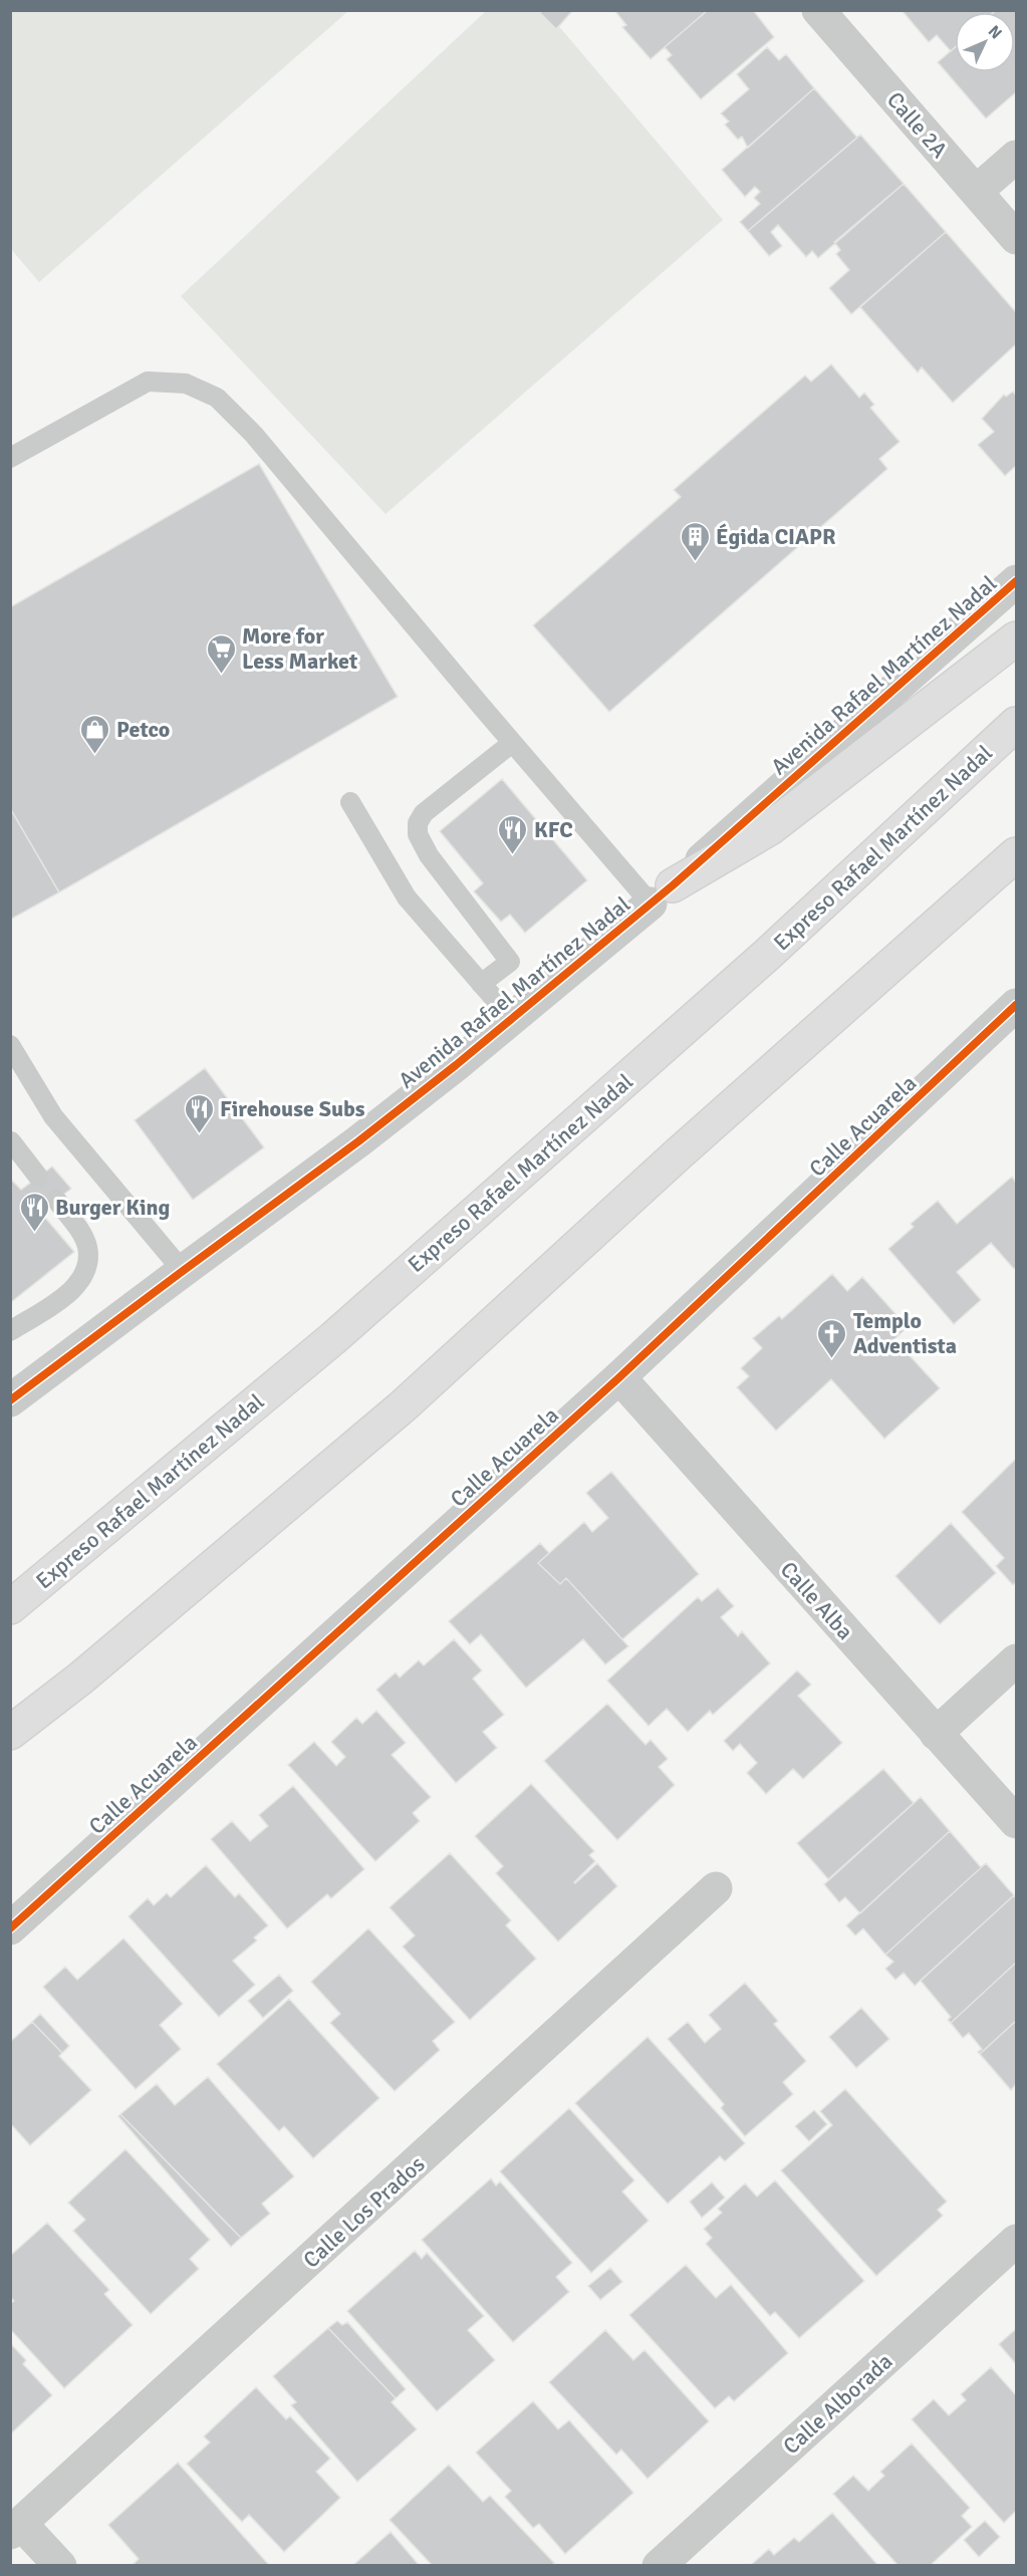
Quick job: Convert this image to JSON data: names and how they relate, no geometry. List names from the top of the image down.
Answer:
{
  "streets": {
    "highway": ["Expreso Rafael Martínez Nadal"],
    "street": [
      "Calle 2A",
      "Avenida Rafael Martínez Nadal",
      "Calle Acuarela",
      "Calle Alba",
      "Calle Los Prados",
      "Calle Alborada"
    ]
  },
  "crossings": [
    ["Calle Acuarela", "Calle Alba"]
  ],
  "places": {
    "building": ["Égida CIAPR"],
    "supermarket": ["More for Less Market"],
    "shop": ["Petco"],
    "restaurant": ["KFC", "Firehouse Subs", "Burger King"],
    "church": ["Templo Adventista"]
  },
  "north": "top right"
}
